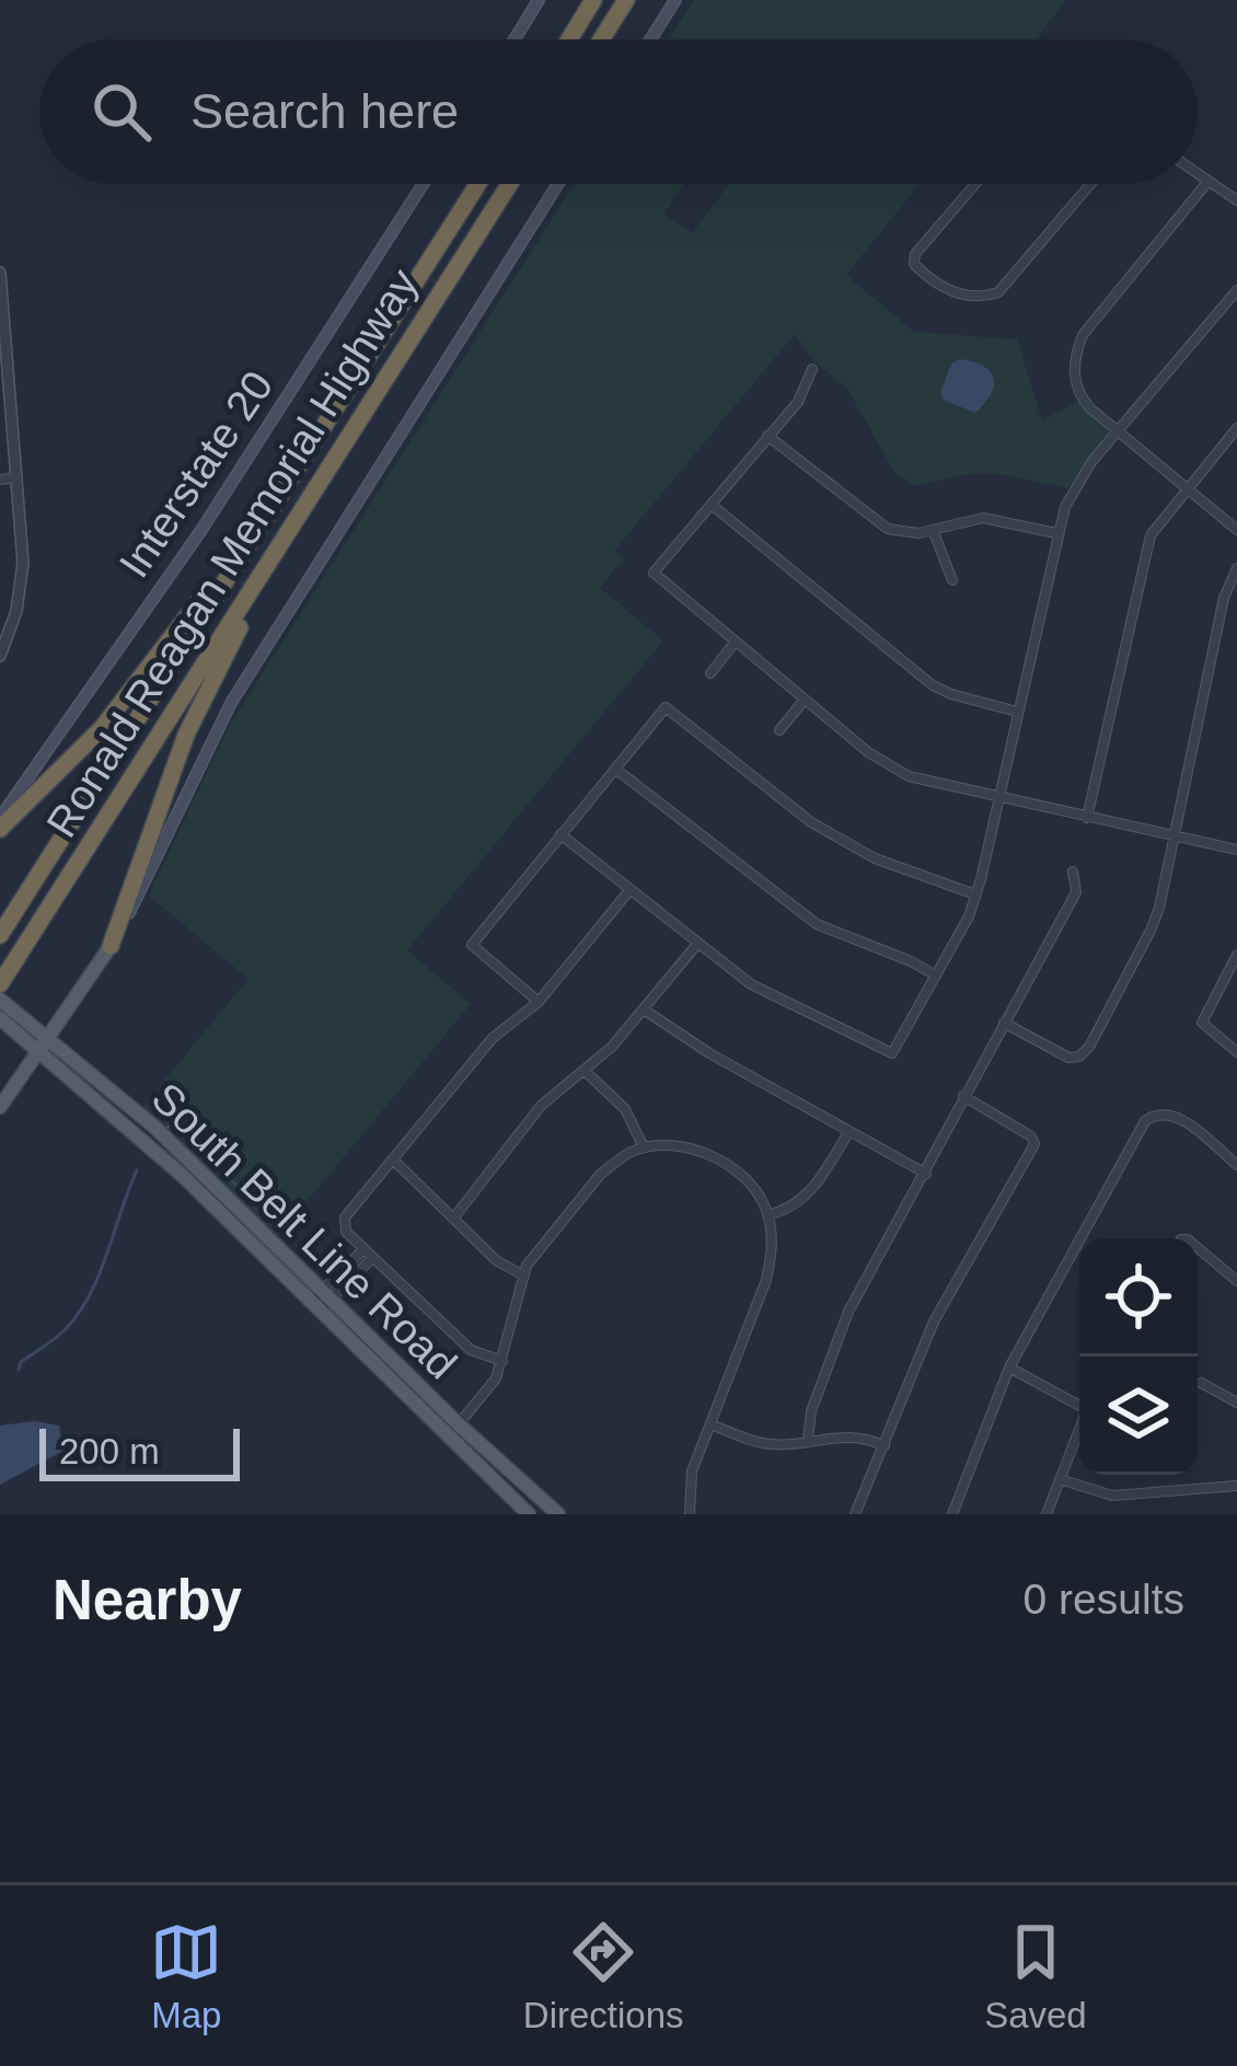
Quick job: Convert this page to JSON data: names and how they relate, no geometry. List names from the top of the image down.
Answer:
{
  "streets": {
    "highway": ["Ronald Reagan Memorial Highway"],
    "main road": ["Interstate 20", "South Belt Line Road"]
  },
  "scale_bar": "200 m",
  "page": {
    "search": "Search here",
    "scale": "200 m",
    "heading": ["Nearby", "0 results"],
    "nav": ["Map", "Directions", "Saved"]
  }
}
